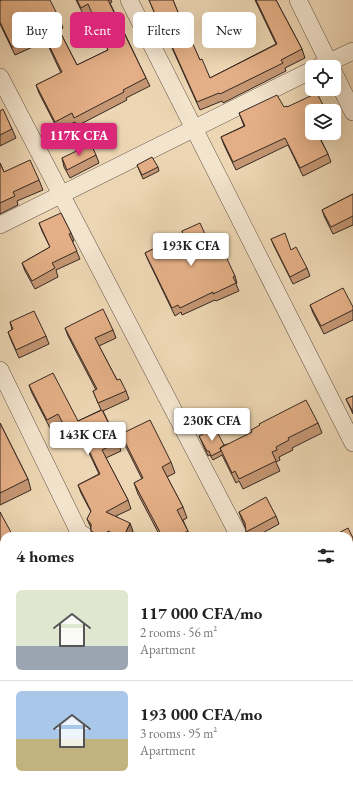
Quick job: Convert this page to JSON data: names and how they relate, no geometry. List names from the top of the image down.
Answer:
{
  "page": {
    "chip": [
      "Buy",
      "Rent",
      "Filters",
      "New"
    ],
    "price": [
      "117K CFA",
      "193K CFA",
      "230K CFA",
      "143K CFA"
    ],
    "heading": "4 homes",
    "list": [
      {
        "name": "117 000 CFA/mo",
        "note": "2 rooms · 56 m² · Apartment"
      },
      {
        "name": "193 000 CFA/mo",
        "note": "3 rooms · 95 m² · Apartment"
      }
    ]
  }
}
